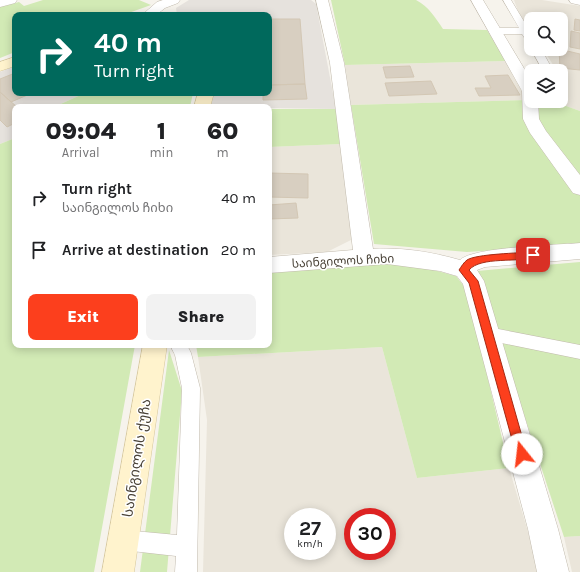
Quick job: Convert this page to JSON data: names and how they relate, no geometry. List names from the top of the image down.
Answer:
{
  "streets": {
    "street": ["საინგილოს ჩიხი", "საინგილოს ქუჩა"]
  },
  "page": {
    "turn": ["40 m", "Turn right"],
    "eta": [
      "09:04",
      "Arrival",
      "1",
      "min",
      "60",
      "m"
    ],
    "list": [
      {
        "name": "Turn right",
        "note": "საინგილოს ჩიხი",
        "value": "40 m"
      },
      {
        "name": "Arrive at destination",
        "value": "20 m"
      }
    ],
    "buttons": ["Exit", "Share"],
    "speed": "27 km/h",
    "limit": "30"
  }
}
